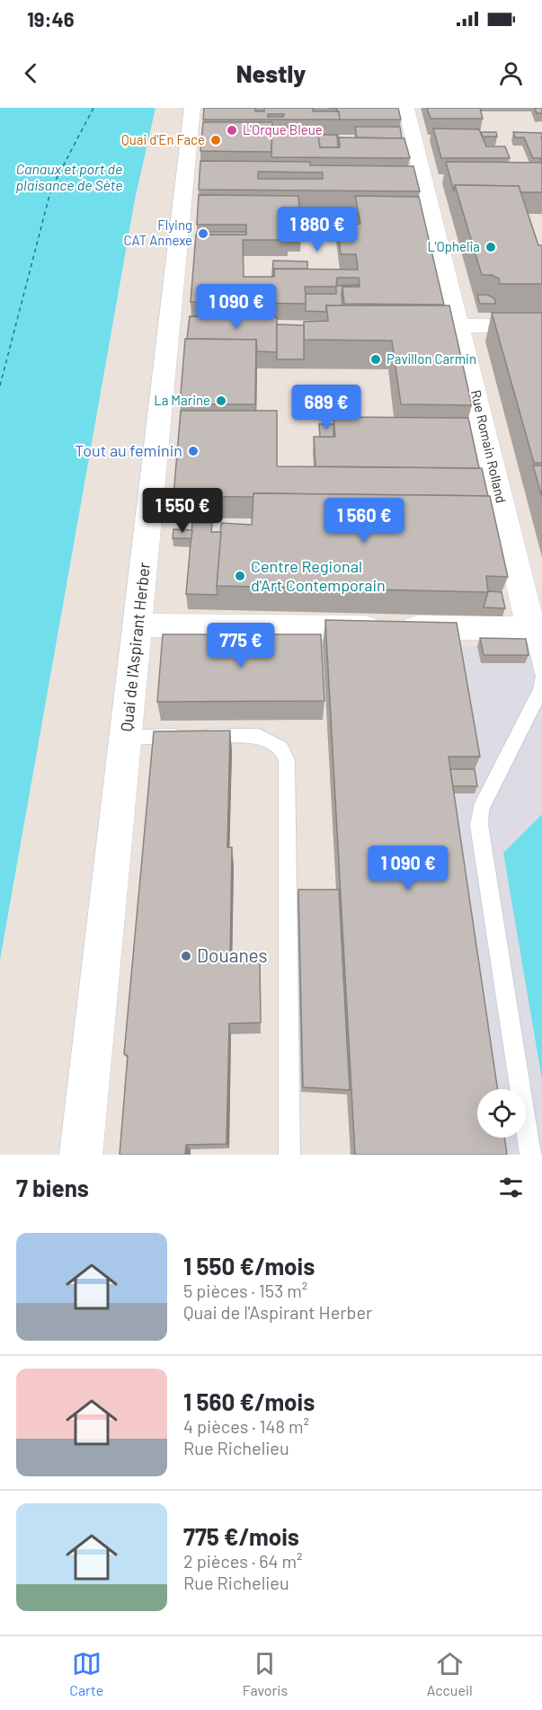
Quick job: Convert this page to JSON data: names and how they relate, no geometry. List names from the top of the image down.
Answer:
{
  "streets": {
    "street": ["Rue Romain Rolland", "Quai de l'Aspirant Herber"]
  },
  "water": ["Canaux et port de plaisance de Sète"],
  "places": [
    "L'Orque Bleue",
    "Quai d'En Face",
    "Flying CAT Annexe",
    "L'Ophelia",
    "Pavillon Carmin",
    "La Marine",
    "Tout au feminin",
    "Centre Regional d'Art Contemporain",
    "Douanes"
  ],
  "page": {
    "status": "19:46",
    "header": "Nestly",
    "price": [
      "1 880 €",
      "1 090 €",
      "689 €",
      "1 550 €",
      "1 560 €",
      "775 €",
      "1 090 €"
    ],
    "heading": "7 biens",
    "list": [
      {
        "name": "1 550 €/mois",
        "note": "5 pièces · 153 m² · Quai de l'Aspirant Herber"
      },
      {
        "name": "1 560 €/mois",
        "note": "4 pièces · 148 m² · Rue Richelieu"
      },
      {
        "name": "775 €/mois",
        "note": "2 pièces · 64 m² · Rue Richelieu"
      }
    ],
    "tabs": ["Carte", "Favoris", "Accueil"]
  }
}
